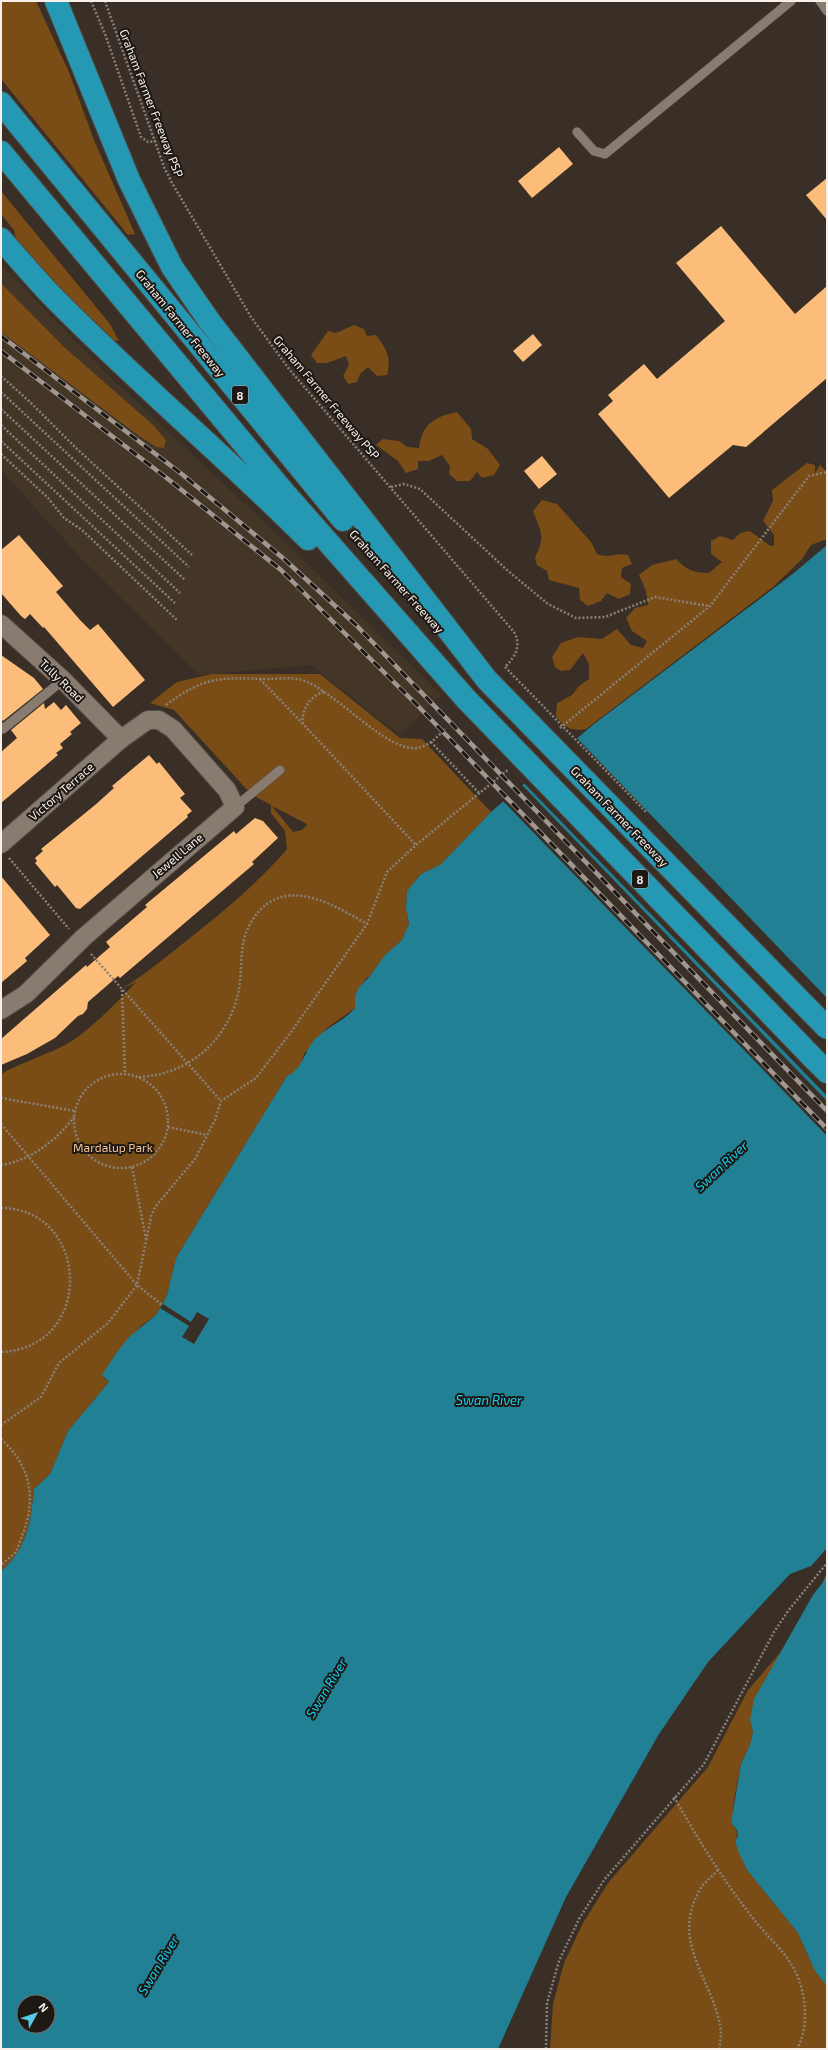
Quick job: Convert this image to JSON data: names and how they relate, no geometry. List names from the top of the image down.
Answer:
{
  "streets": {
    "highway": ["Graham Farmer Freeway", "8"],
    "street": ["Tully Road", "Victory Terrace", "Jewell Lane"],
    "path": ["Graham Farmer Freeway PSP"]
  },
  "crossings": [
    ["Tully Road", "Victory Terrace"]
  ],
  "water": ["Swan River"],
  "parks": ["Mardalup Park"],
  "north": "top right"
}
